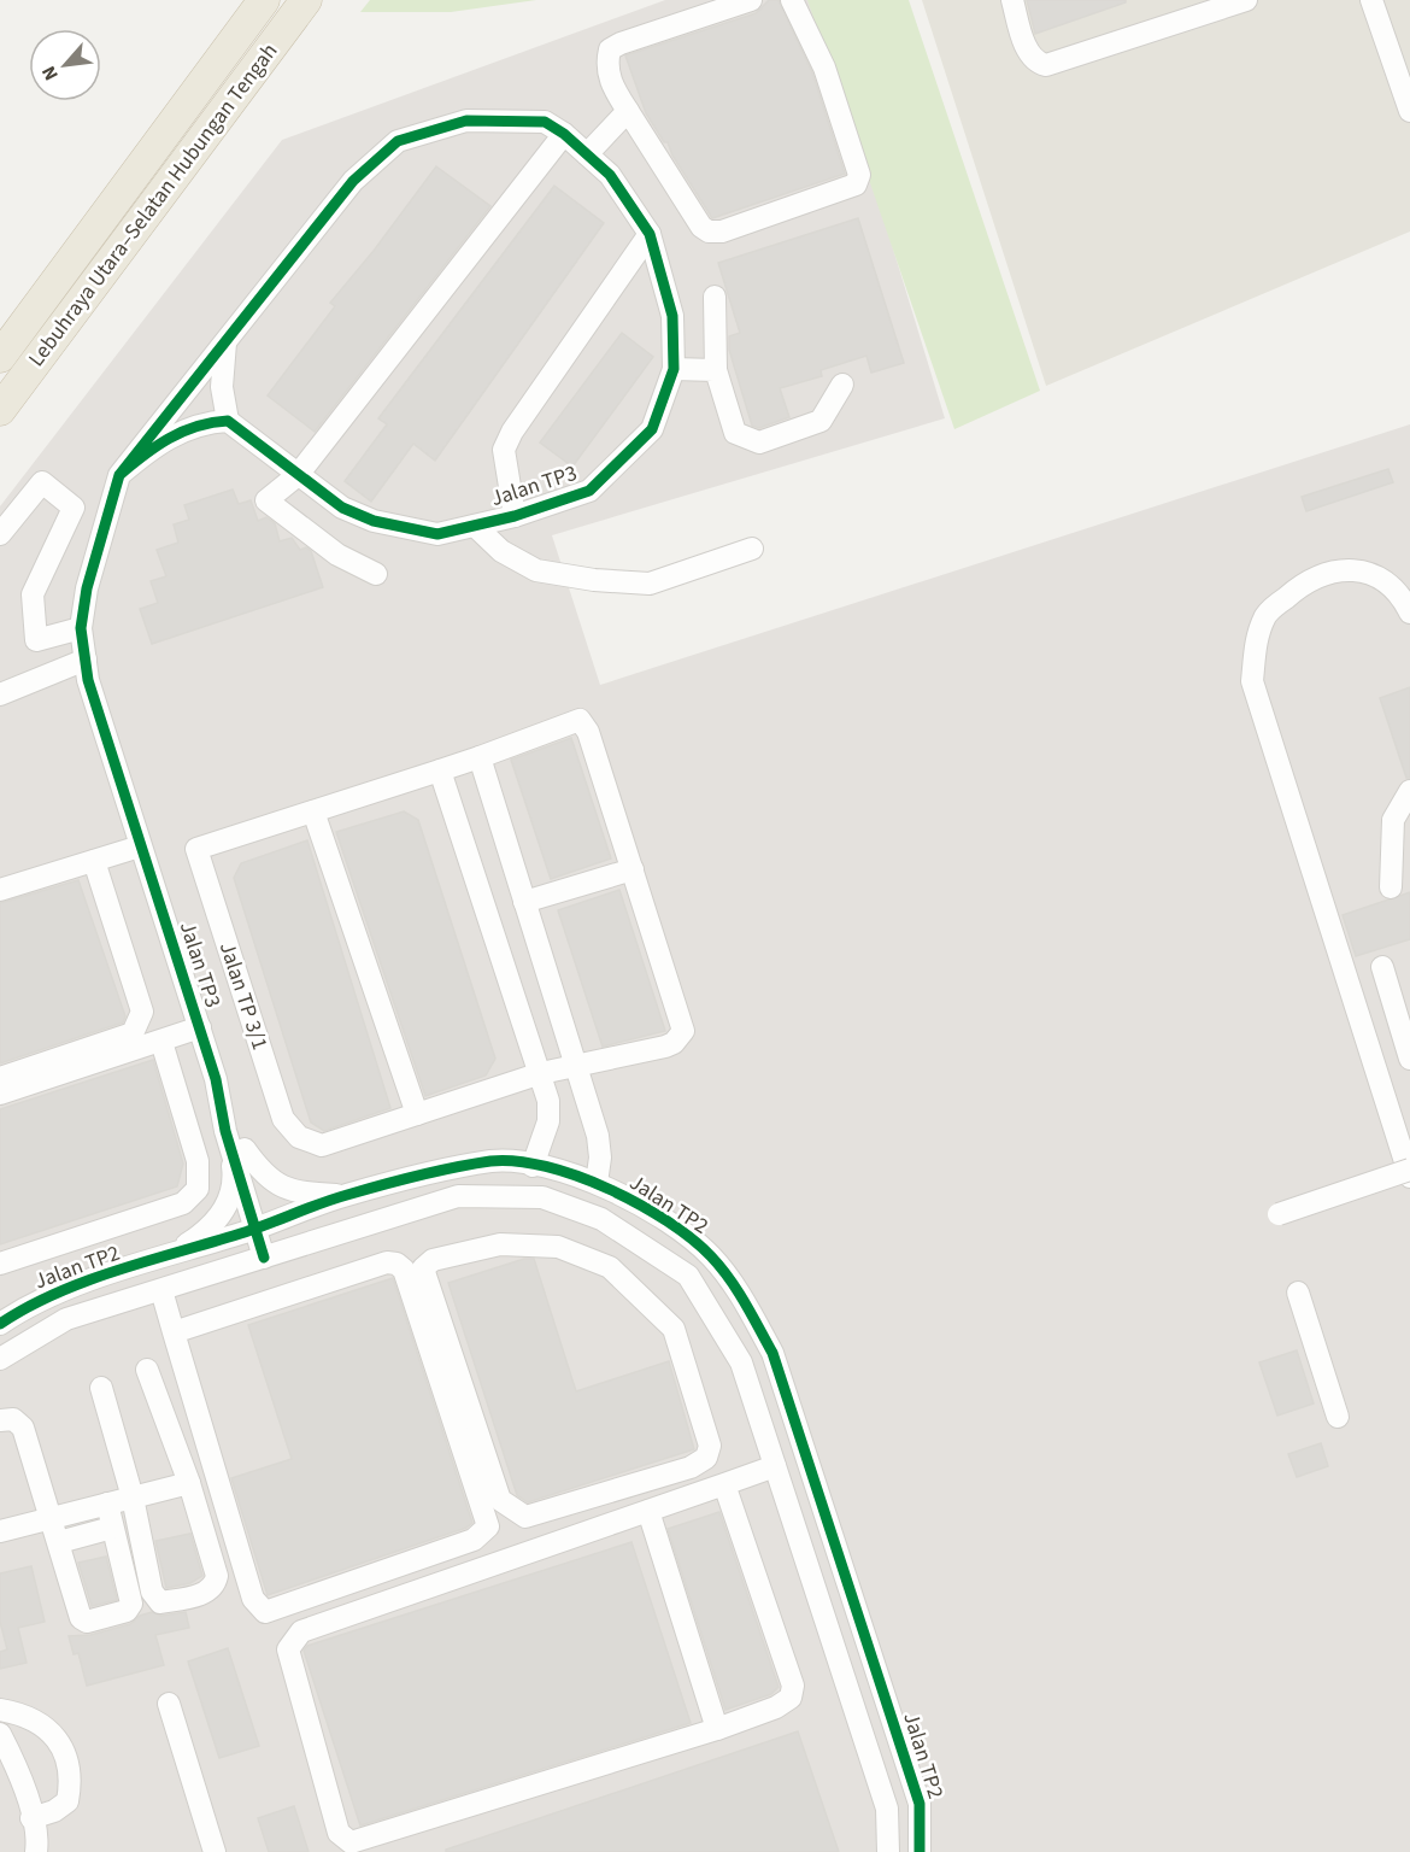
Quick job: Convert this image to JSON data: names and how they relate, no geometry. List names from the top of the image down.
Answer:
{
  "streets": {
    "highway": ["Lebuhraya Utara–Selatan Hubungan Tengah"],
    "street": ["Jalan TP3", "Jalan TP 3/1", "Jalan TP2"]
  },
  "crossings": [
    ["Jalan TP3", "Jalan TP2"]
  ],
  "north": "bottom left"
}
